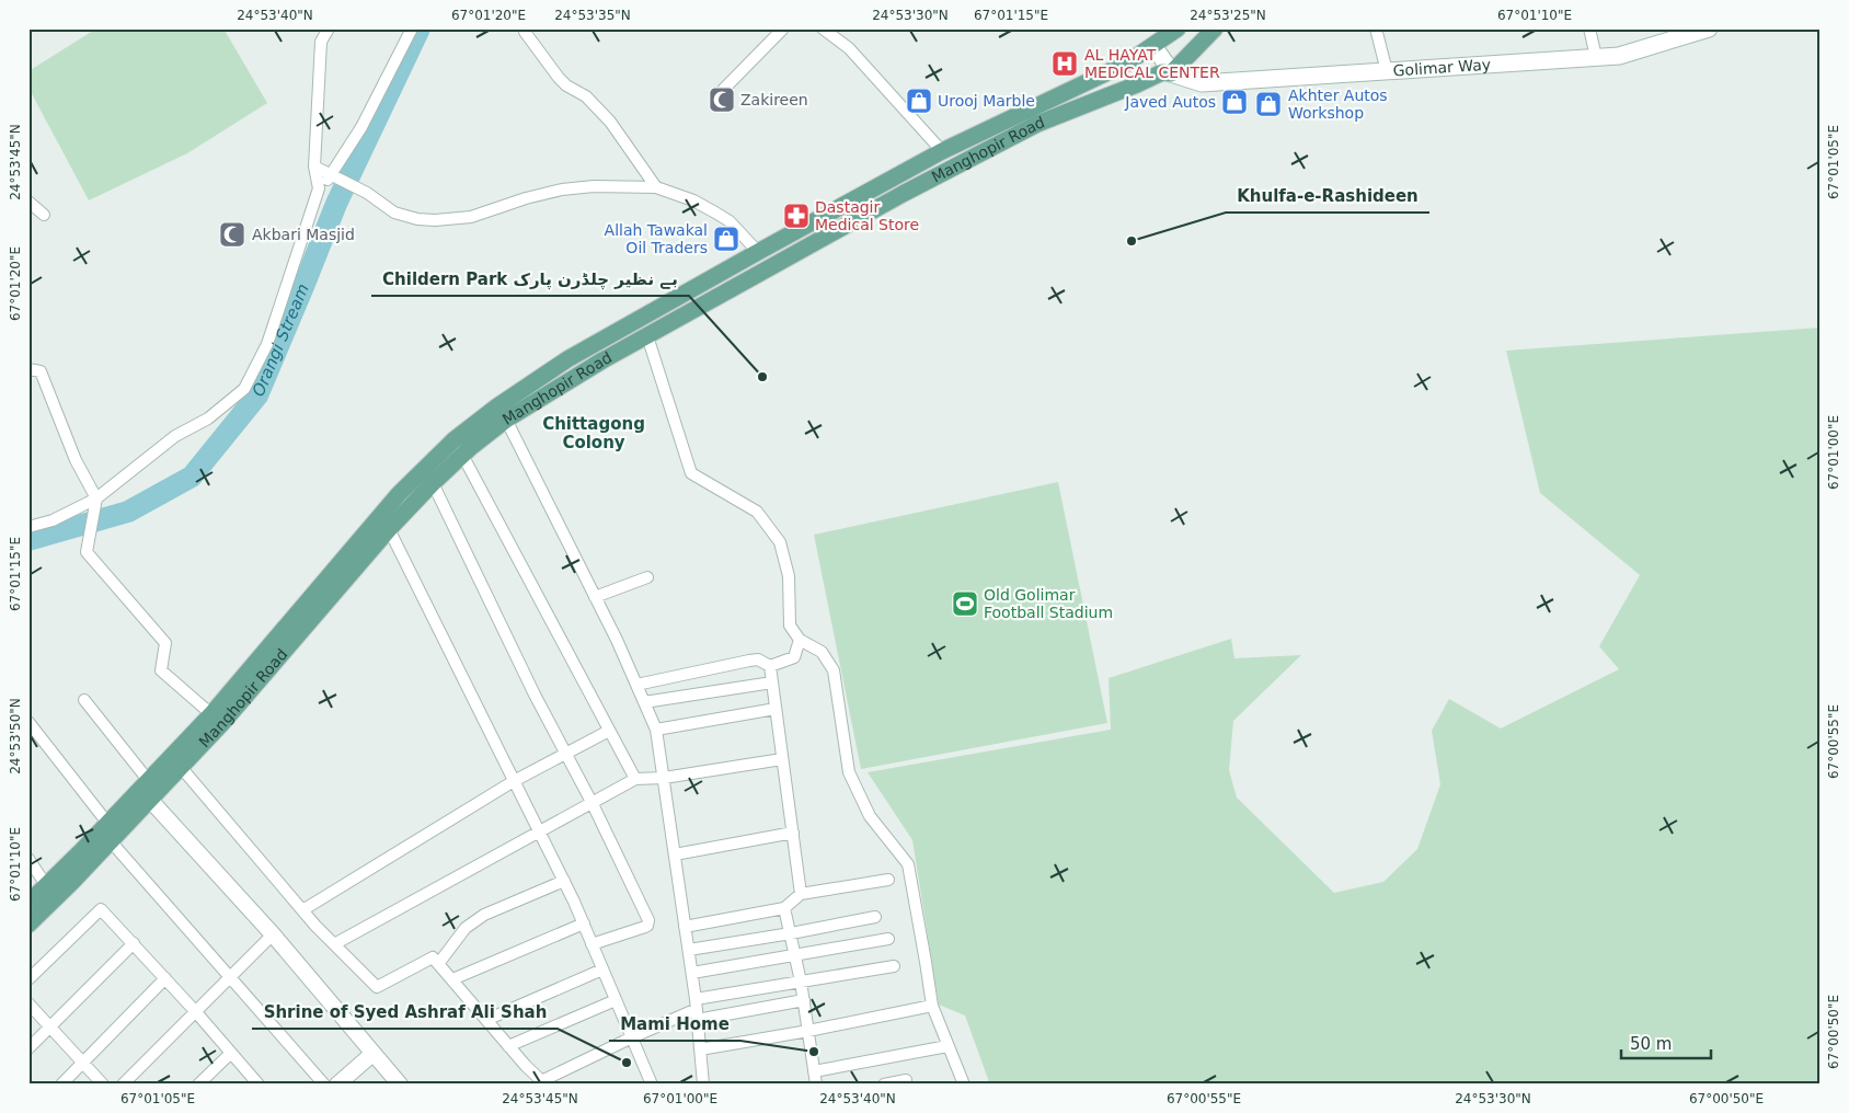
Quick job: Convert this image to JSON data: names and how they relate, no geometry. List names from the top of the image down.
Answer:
{
  "streets": {
    "main road": ["Golimar Way", "Manghopir Road"]
  },
  "crossings": [
    ["Golimar Way", "Manghopir Road"]
  ],
  "districts": ["Chittagong Colony"],
  "water": ["Orangi Stream"],
  "places": {
    "hospital": ["AL HAYAT MEDICAL CENTER"],
    "mosque": ["Zakireen", "Akbari Masjid"],
    "shop": [
      "Urooj Marble",
      "Javed Autos",
      "Akhter Autos Workshop",
      "Allah Tawakal Oil Traders"
    ],
    "pharmacy": ["Dastagir Medical Store"],
    "other": [
      "Khulfa-e-Rashideen",
      "Childern Park بے نظیر چلڈرن پارک",
      "Mami Home",
      "Shrine of Syed Ashraf Ali Shah"
    ],
    "sports": ["Old Golimar Football Stadium"]
  },
  "scale_bar": "50 m",
  "coordinates": [
    "24°53'40\"N",
    "67°01'20\"E",
    "24°53'35\"N",
    "24°53'30\"N",
    "67°01'15\"E",
    "24°53'25\"N",
    "67°01'10\"E",
    "67°01'05\"E",
    "24°53'45\"N",
    "67°01'00\"E",
    "24°53'50\"N",
    "67°00'55\"E",
    "67°00'50\"E"
  ]
}
